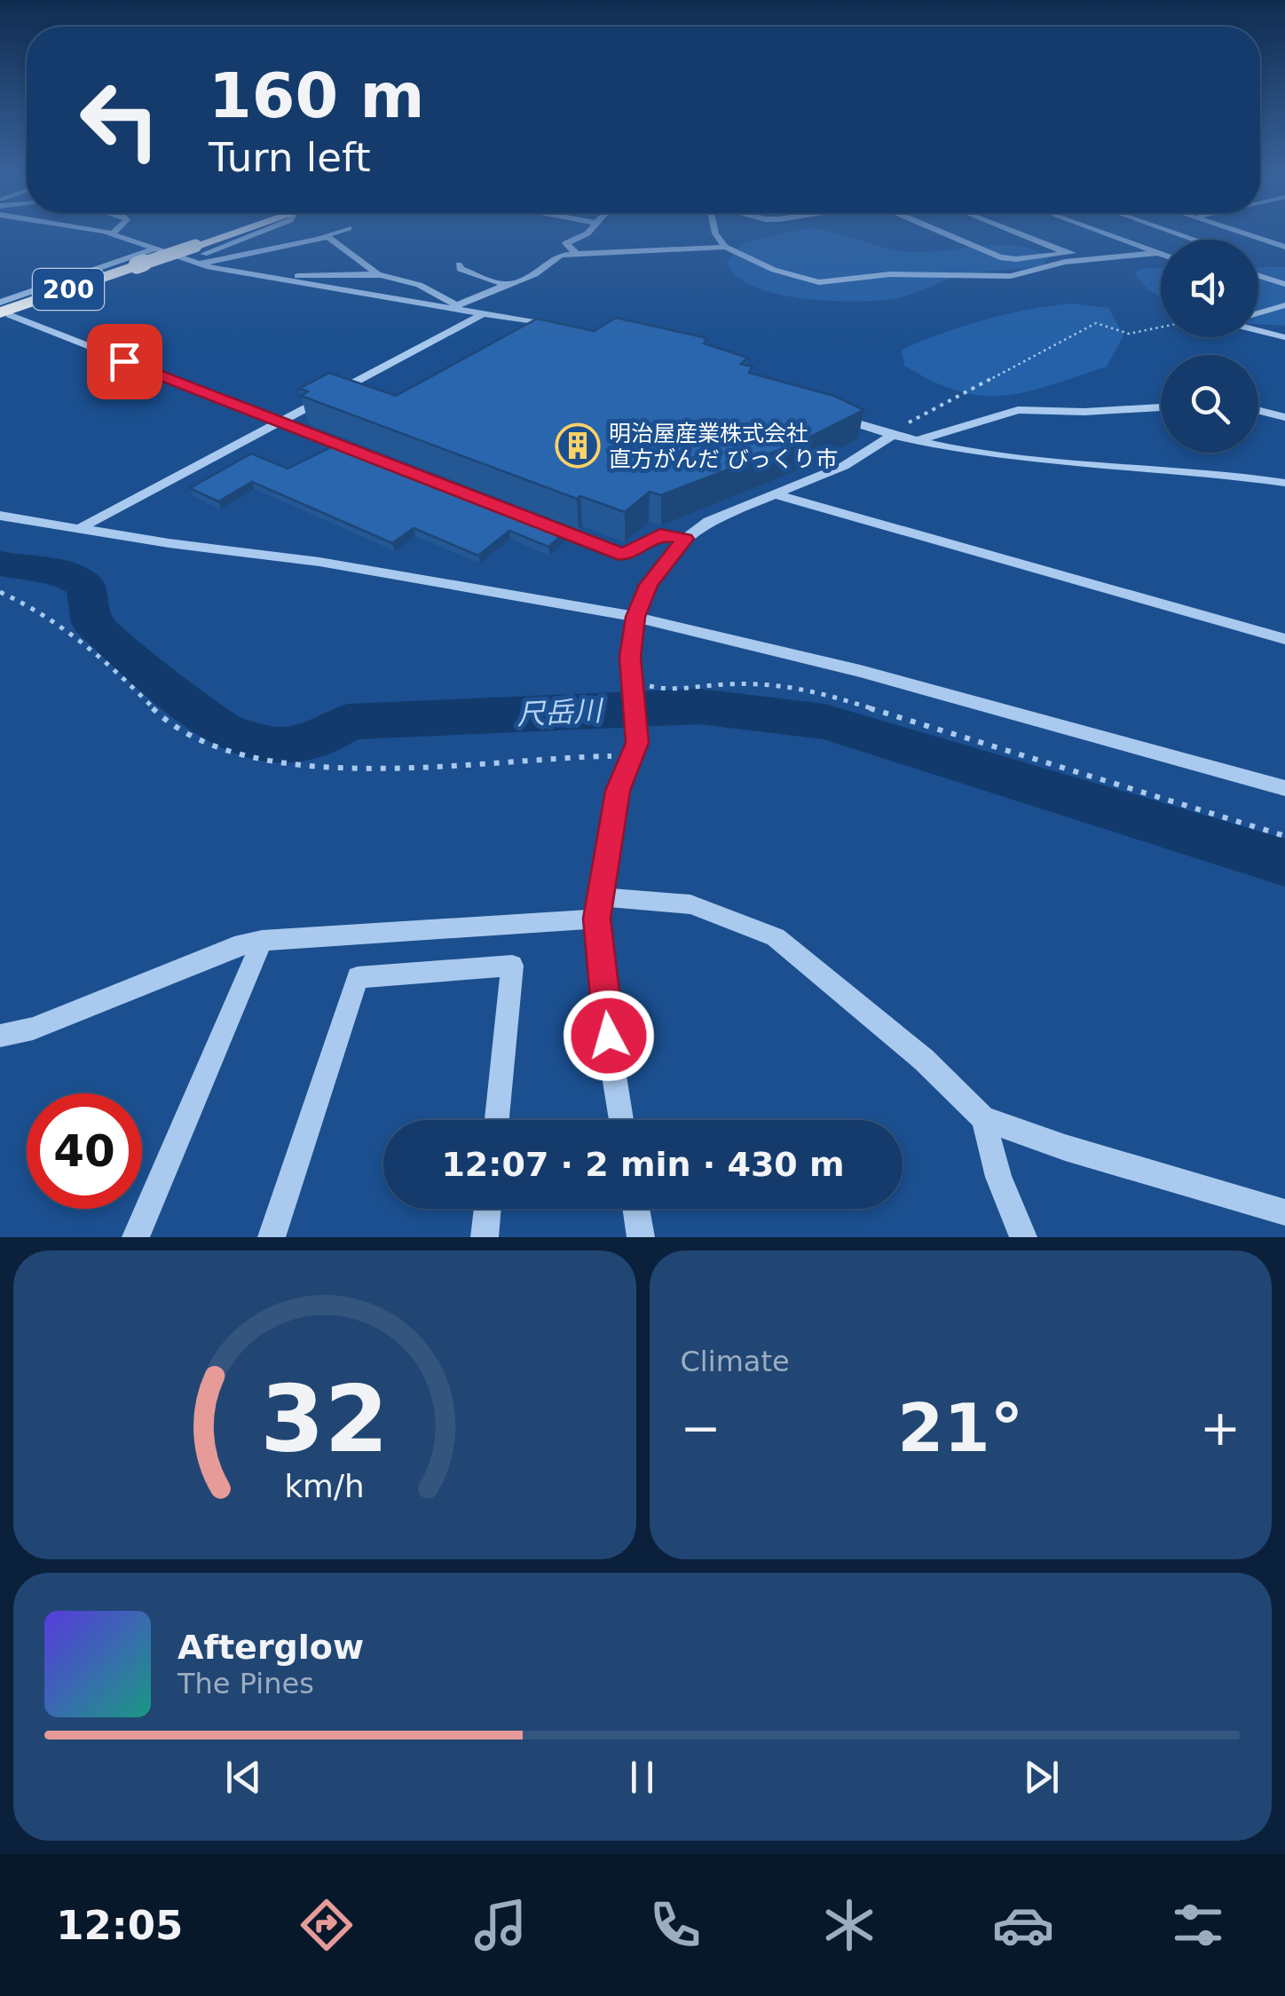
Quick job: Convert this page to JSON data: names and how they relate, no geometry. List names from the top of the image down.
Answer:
{
  "streets": {
    "highway": ["200"]
  },
  "water": ["尺岳川"],
  "places": {
    "building": ["明治屋産業株式会社 直方がんだ びっくり市"]
  },
  "page": {
    "turn": ["160 m", "Turn left"],
    "limit": "40",
    "trip": "12:07 · 2 min · 430 m",
    "tile": "Climate",
    "heat": ["−", "21°", "+"],
    "song": ["Afterglow", "The Pines"],
    "tabs": "12:05",
    "gauge": ["32", "km/h"]
  }
}
